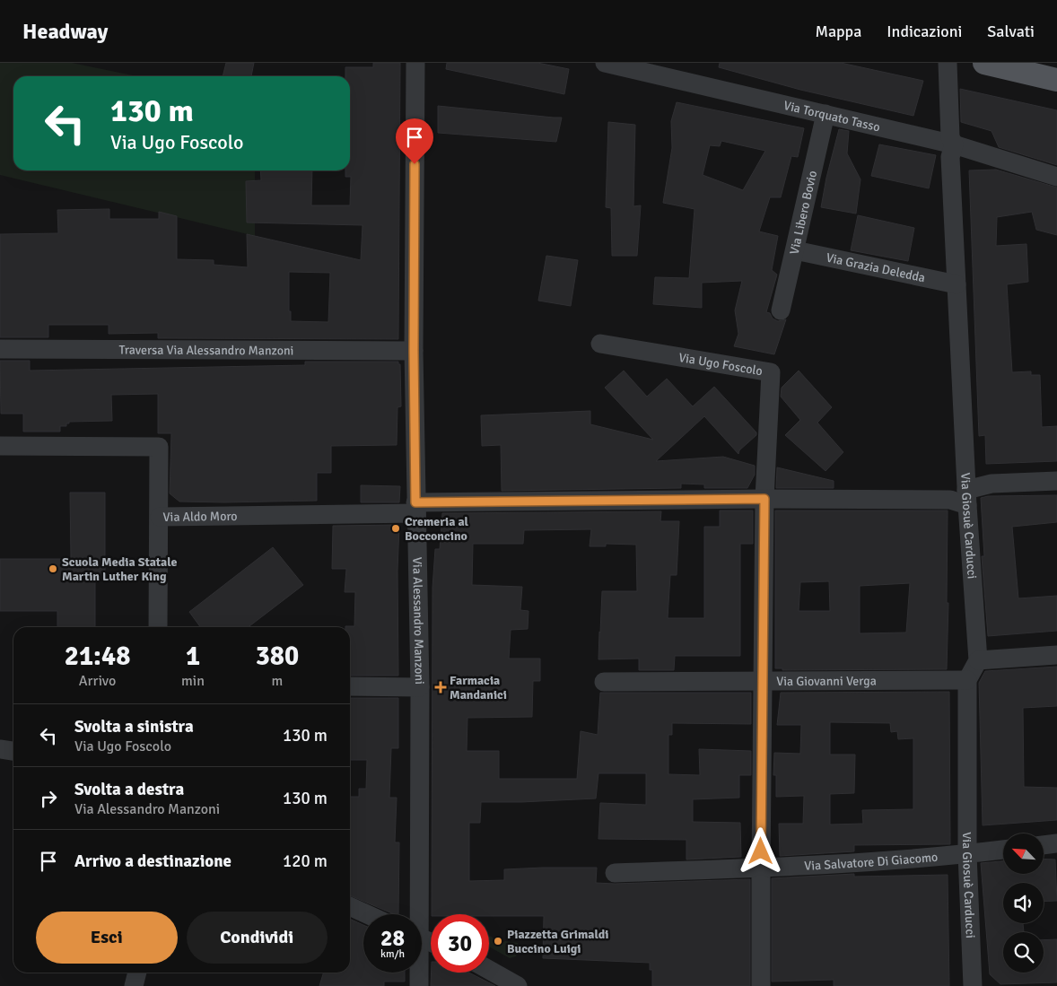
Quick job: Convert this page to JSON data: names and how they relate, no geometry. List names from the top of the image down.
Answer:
{
  "streets": {
    "street": [
      "Via Torquato Tasso",
      "Via Libero Bovio",
      "Via Grazia Deledda",
      "Traversa Via Alessandro Manzoni",
      "Via Ugo Foscolo",
      "Via Aldo Moro",
      "Via Giosuè Carducci",
      "Via Alessandro Manzoni",
      "Via Giovanni Verga",
      "Via Salvatore Di Giacomo"
    ]
  },
  "crossings": [
    ["Via Torquato Tasso", "Via Libero Bovio"],
    ["Via Torquato Tasso", "Via Giosuè Carducci"],
    ["Via Libero Bovio", "Via Grazia Deledda"],
    ["Via Grazia Deledda", "Via Giosuè Carducci"],
    ["Traversa Via Alessandro Manzoni", "Via Alessandro Manzoni"],
    ["Via Aldo Moro", "Via Alessandro Manzoni"],
    ["Via Giosuè Carducci", "Via Giovanni Verga"],
    ["Via Giosuè Carducci", "Via Salvatore Di Giacomo"]
  ],
  "places": {
    "other": ["Cremeria al Bocconcino", "Scuola Media Statale Martin Luther King", "Piazzetta Grimaldi Buccino Luigi"],
    "health": ["Farmacia Mandanici"]
  },
  "north": "top left",
  "page": {
    "header": "Headway",
    "nav": ["Mappa", "Indicazioni", "Salvati"],
    "turn": ["130 m", "Via Ugo Foscolo"],
    "eta": [
      "21:48",
      "Arrivo",
      "1",
      "min",
      "380",
      "m"
    ],
    "list": [
      {
        "name": "Svolta a sinistra",
        "note": "Via Ugo Foscolo",
        "value": "130 m"
      },
      {
        "name": "Svolta a destra",
        "note": "Via Alessandro Manzoni",
        "value": "130 m"
      },
      {
        "name": "Arrivo a destinazione",
        "value": "120 m"
      }
    ],
    "buttons": ["Esci", "Condividi"],
    "speed": "28 km/h",
    "limit": "30"
  }
}
